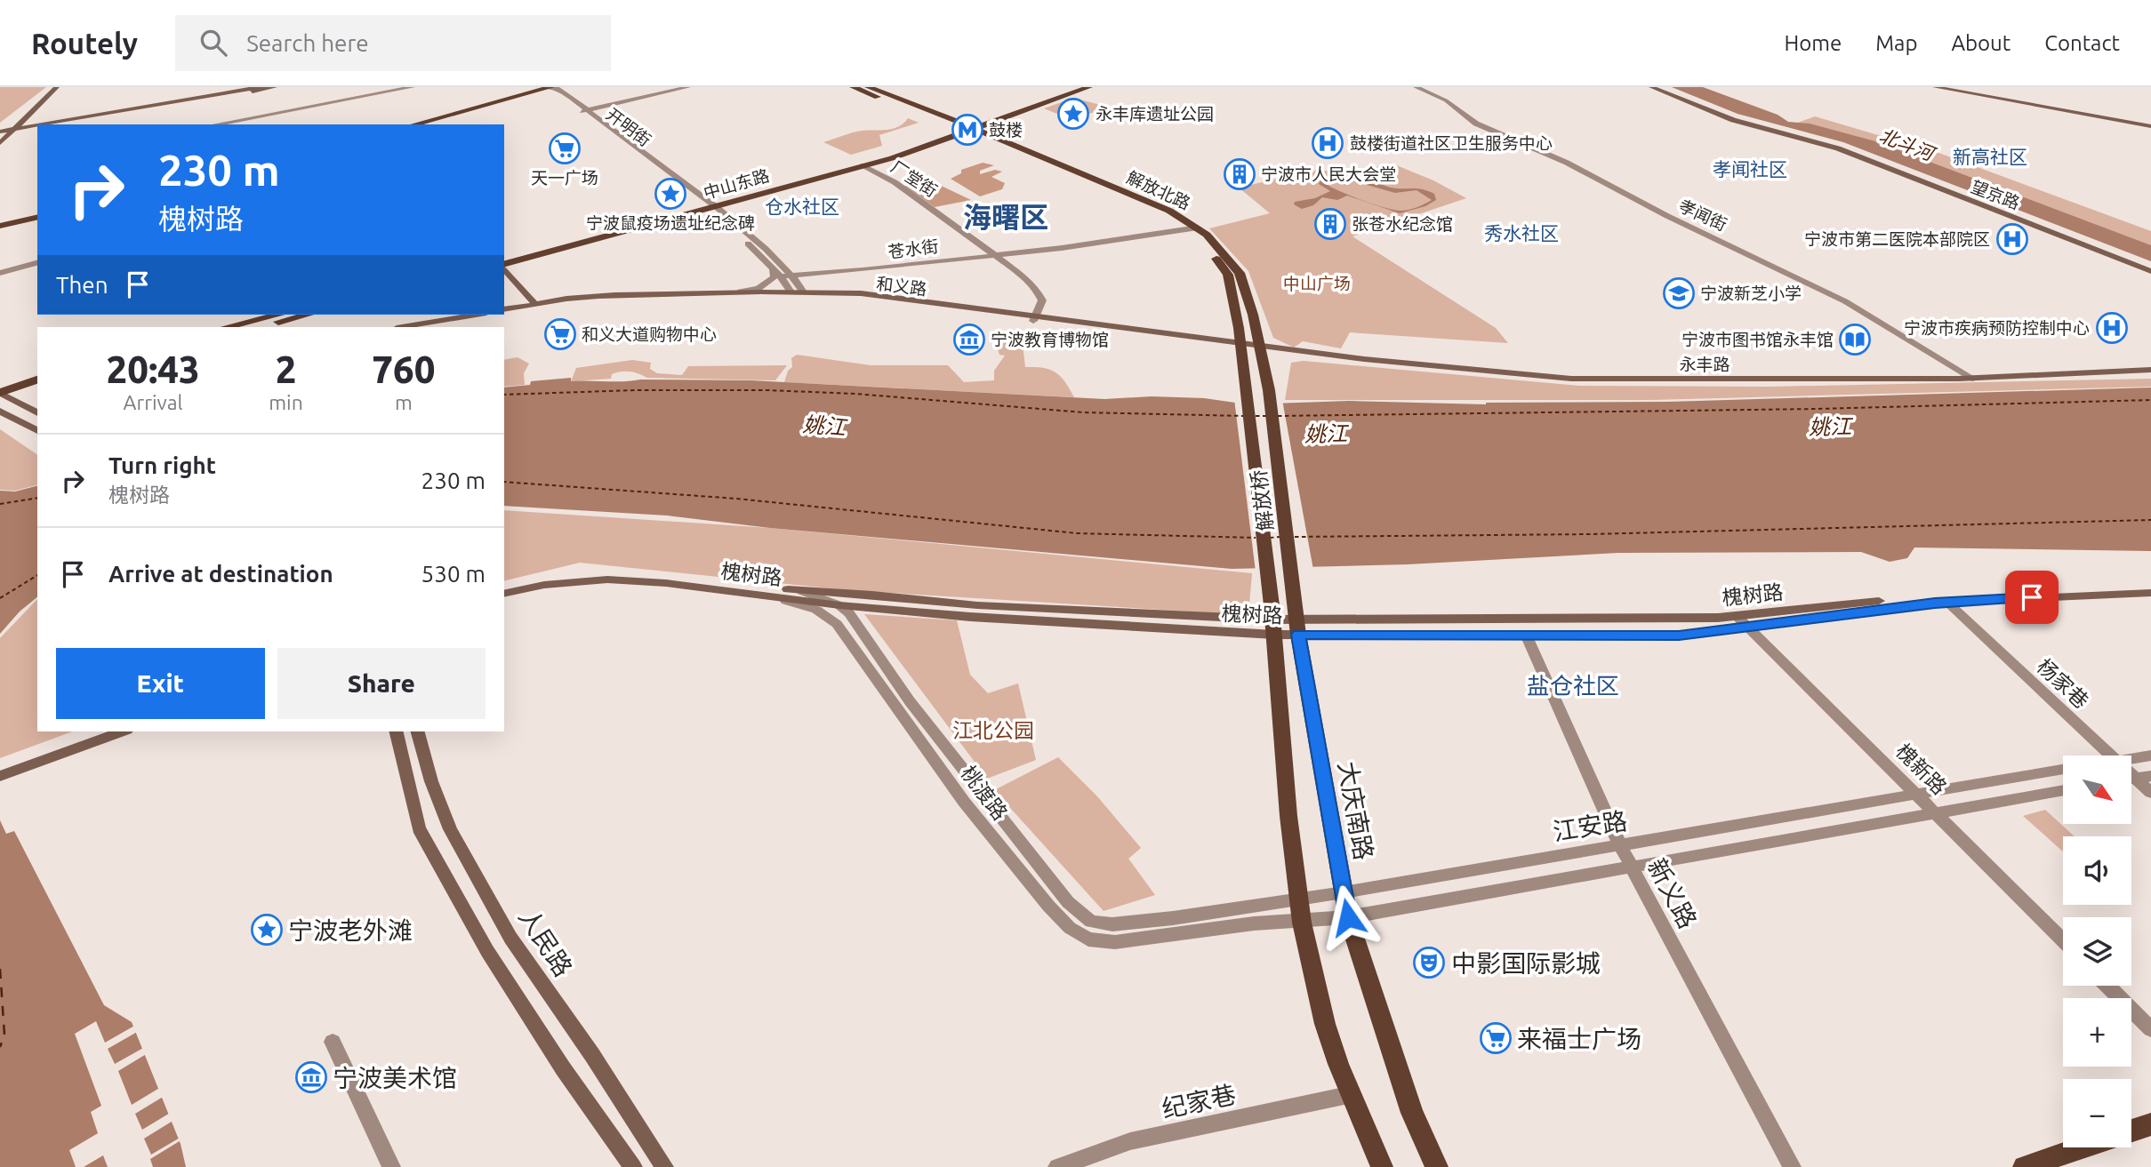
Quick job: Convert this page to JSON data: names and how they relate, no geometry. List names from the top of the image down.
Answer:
{
  "streets": {
    "main road": [
      "中山东路",
      "解放北路",
      "望京路",
      "和义路",
      "永丰路",
      "解放桥",
      "槐树路",
      "大庆南路",
      "人民路"
    ],
    "street": [
      "开明街",
      "厂堂街",
      "孝闻街",
      "苍水街",
      "杨家巷",
      "槐新路",
      "桃渡路",
      "江安路",
      "新义路",
      "纪家巷"
    ]
  },
  "crossings": [
    ["开明街", "中山东路"],
    ["开明街", "苍水街"],
    ["开明街", "和义路"],
    ["厂堂街", "中山东路"],
    ["厂堂街", "苍水街"],
    ["厂堂街", "和义路"],
    ["中山东路", "解放北路"],
    ["解放北路", "苍水街"],
    ["解放北路", "和义路"],
    ["解放北路", "永丰路"],
    ["解放北路", "解放桥"],
    ["孝闻街", "永丰路"],
    ["和义路", "永丰路"],
    ["解放桥", "槐树路"],
    ["解放桥", "大庆南路"],
    ["槐树路", "杨家巷"],
    ["槐树路", "槐新路"],
    ["槐树路", "桃渡路"],
    ["槐树路", "大庆南路"],
    ["槐树路", "新义路"],
    ["槐新路", "江安路"],
    ["桃渡路", "江安路"],
    ["大庆南路", "江安路"],
    ["江安路", "新义路"]
  ],
  "districts": [
    "新高社区",
    "孝闻社区",
    "仓水社区",
    "海曙区",
    "秀水社区",
    "盐仓社区"
  ],
  "water": ["北斗河", "姚江"],
  "parks": ["中山广场", "江北公园"],
  "places": {
    "place": ["永丰库遗址公园", "宁波鼠疫场遗址纪念碑", "宁波老外滩"],
    "metro station": ["鼓楼"],
    "hospital": ["鼓楼街道社区卫生服务中心", "宁波市第二医院本部院区", "宁波市疾病预防控制中心"],
    "supermarket": ["天一广场", "和义大道购物中心", "来福士广场"],
    "building": ["宁波市人民大会堂", "张苍水纪念馆"],
    "school or university": ["宁波新芝小学"],
    "museum": ["宁波教育博物馆", "宁波美术馆"],
    "library": ["宁波市图书馆永丰馆"],
    "theatre": ["中影国际影城"]
  },
  "north": "bottom right",
  "page": {
    "header": "Routely",
    "search": "Search here",
    "nav": [
      "Home",
      "Map",
      "About",
      "Contact"
    ],
    "turn": ["230 m", "槐树路"],
    "then": "Then",
    "eta": [
      "20:43",
      "Arrival",
      "2",
      "min",
      "760",
      "m"
    ],
    "list": [
      {
        "name": "Turn right",
        "note": "槐树路",
        "value": "230 m"
      },
      {
        "name": "Arrive at destination",
        "value": "530 m"
      }
    ],
    "buttons": ["Exit", "Share"],
    "map_buttons": ["+", "−"]
  }
}
